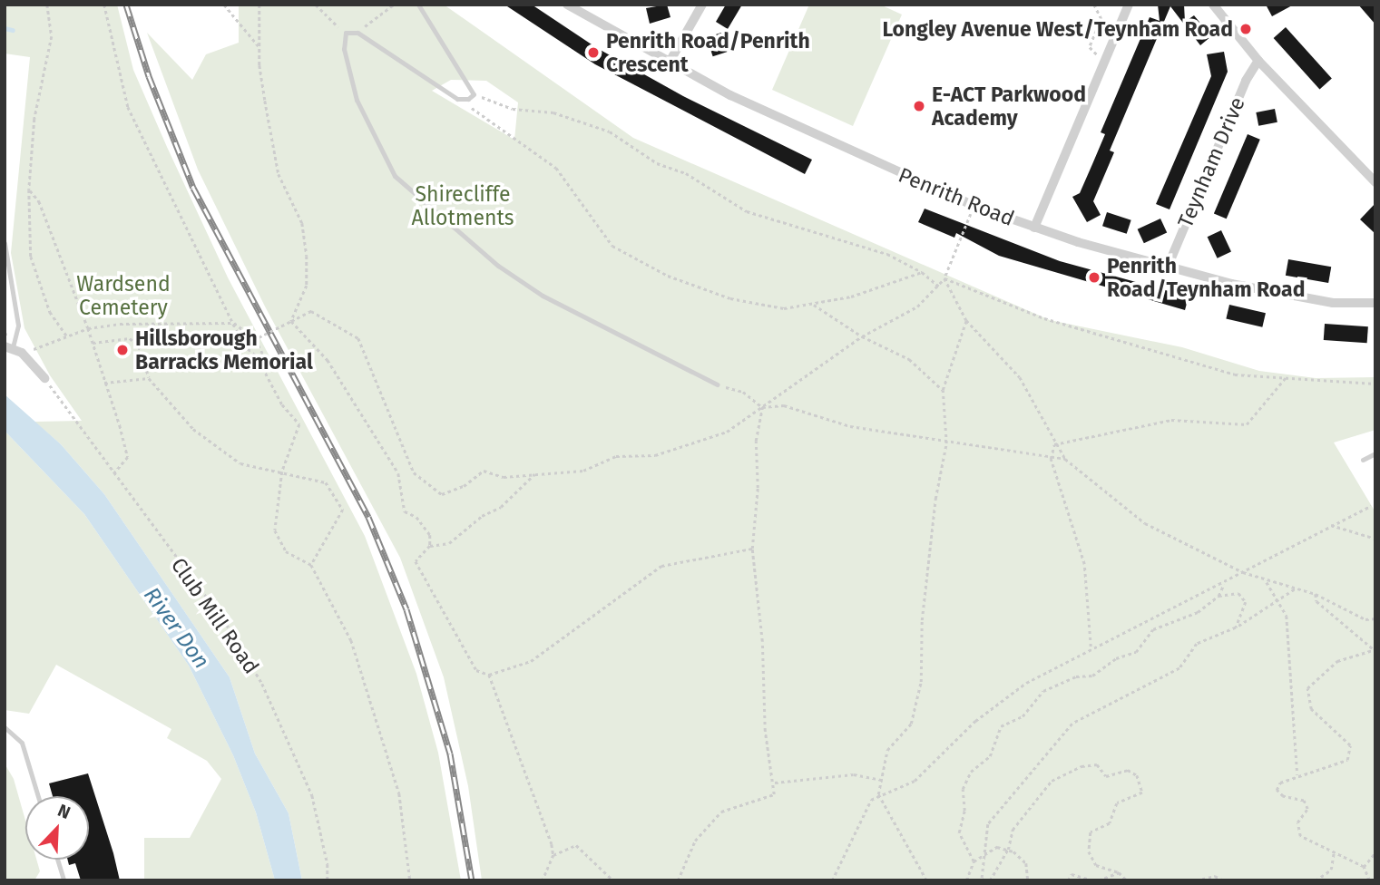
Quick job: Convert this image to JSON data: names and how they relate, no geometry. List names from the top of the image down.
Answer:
{
  "streets": {
    "street": ["Teynham Drive", "Penrith Road"],
    "path": ["Club Mill Road"]
  },
  "crossings": [
    ["Teynham Drive", "Penrith Road"]
  ],
  "water": ["River Don"],
  "parks": ["Shirecliffe Allotments", "Wardsend Cemetery"],
  "places": [
    "Longley Avenue West/Teynham Road",
    "Penrith Road/Penrith Crescent",
    "E-ACT Parkwood Academy",
    "Penrith Road/Teynham Road",
    "Hillsborough Barracks Memorial"
  ],
  "north": "top right"
}
